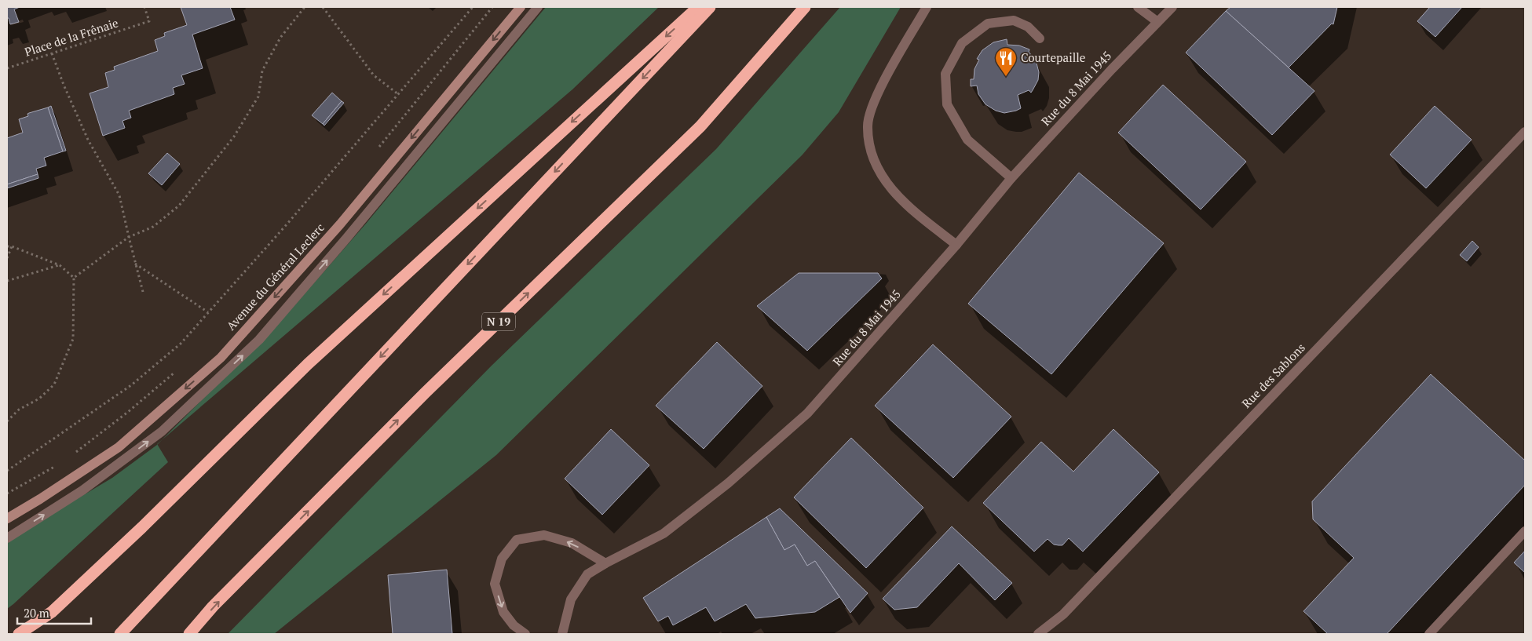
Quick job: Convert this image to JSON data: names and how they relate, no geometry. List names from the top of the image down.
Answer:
{
  "streets": {
    "highway": ["N 19"],
    "street": ["Rue du 8 Mai 1945", "Avenue du Général Leclerc", "Rue des Sablons"],
    "path": ["Place de la Frênaie"]
  },
  "places": {
    "restaurant": ["Courtepaille"]
  },
  "scale_bar": "20 m"
}
